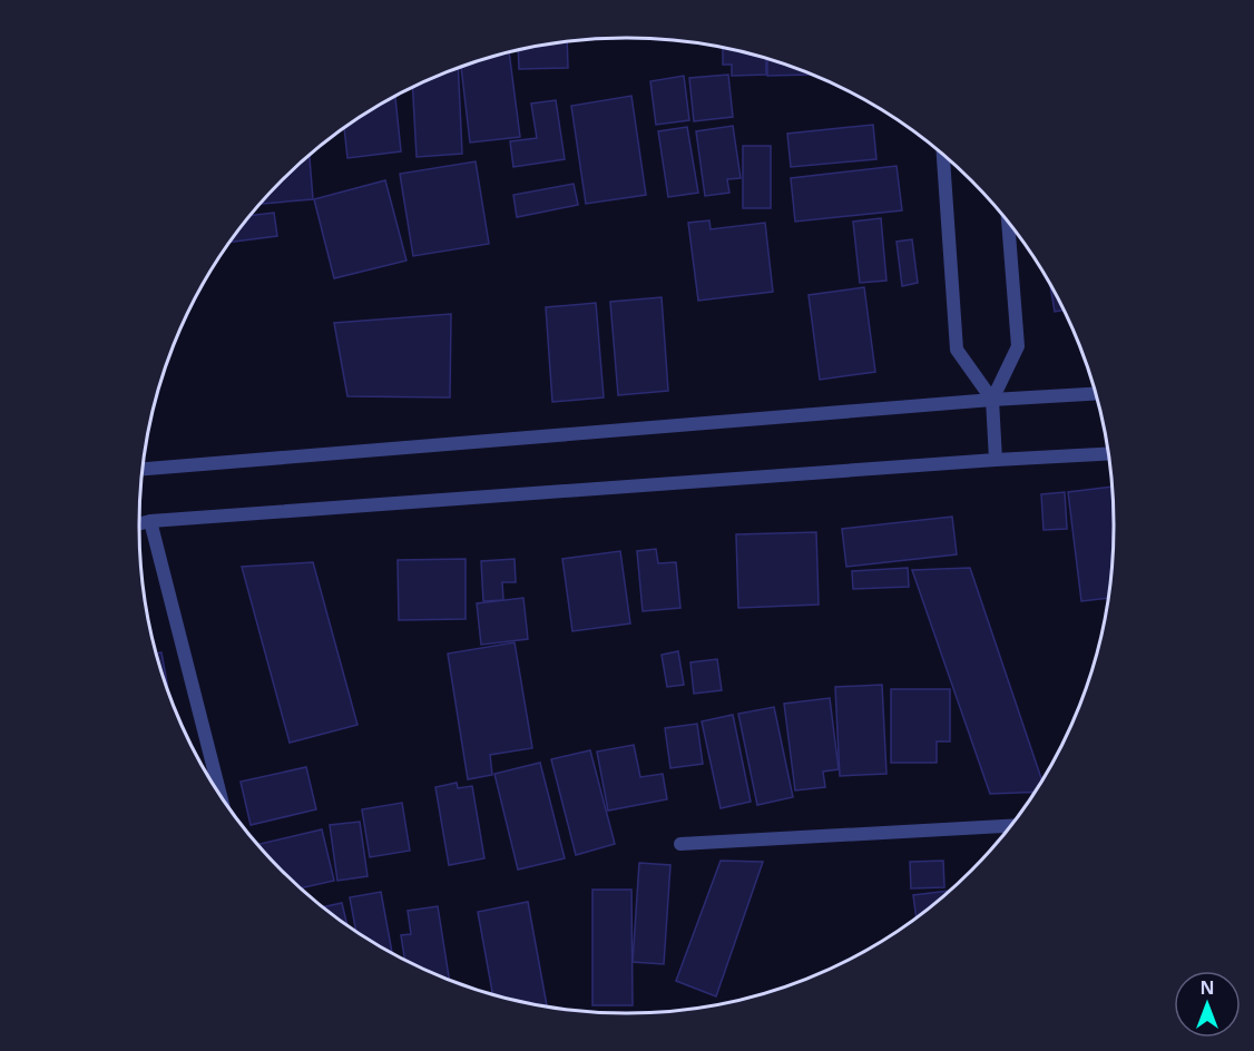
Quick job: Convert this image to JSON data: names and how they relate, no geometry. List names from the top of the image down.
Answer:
{
  "north": "top"
}
